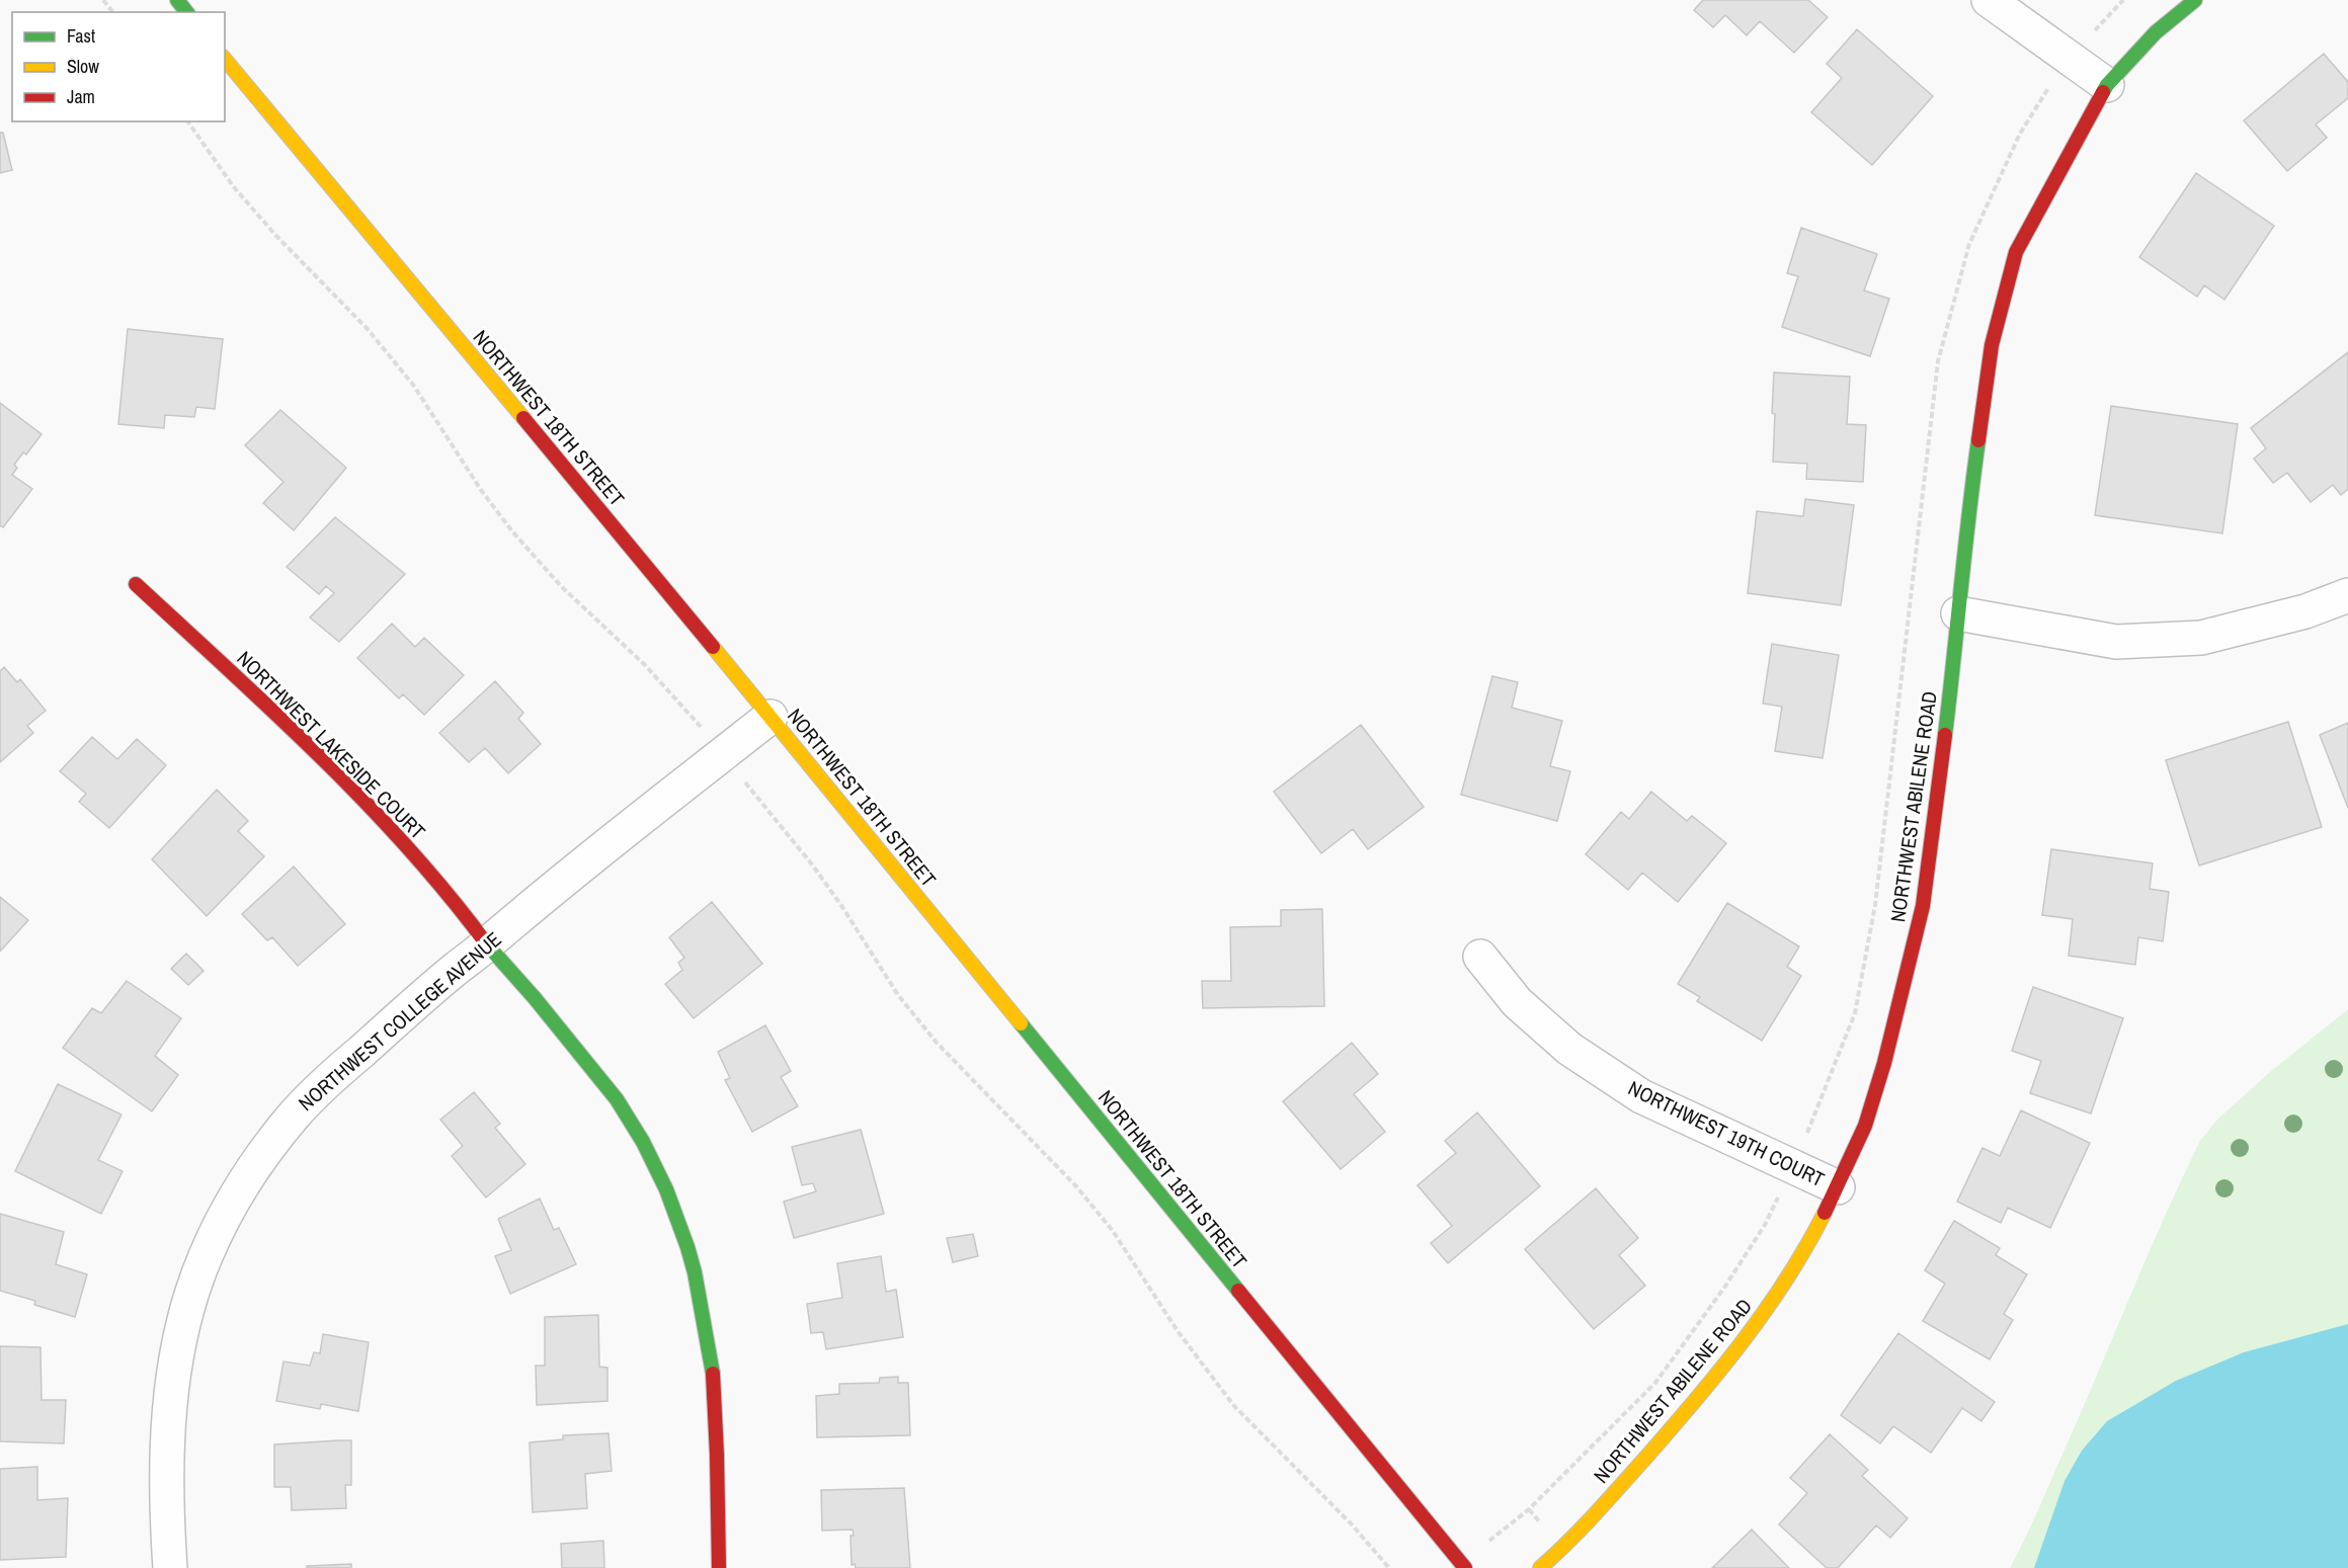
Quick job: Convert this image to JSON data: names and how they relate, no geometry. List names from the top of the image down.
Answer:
{
  "streets": {
    "street": [
      "NORTHWEST 18TH STREET",
      "NORTHWEST LAKESIDE COURT",
      "NORTHWEST ABILENE ROAD",
      "NORTHWEST COLLEGE AVENUE",
      "NORTHWEST 19TH COURT"
    ]
  },
  "crossings": [
    ["NORTHWEST 18TH STREET", "NORTHWEST COLLEGE AVENUE"],
    ["NORTHWEST LAKESIDE COURT", "NORTHWEST COLLEGE AVENUE"],
    ["NORTHWEST ABILENE ROAD", "NORTHWEST 19TH COURT"]
  ],
  "legend": ["Fast", "Slow", "Jam"]
}
